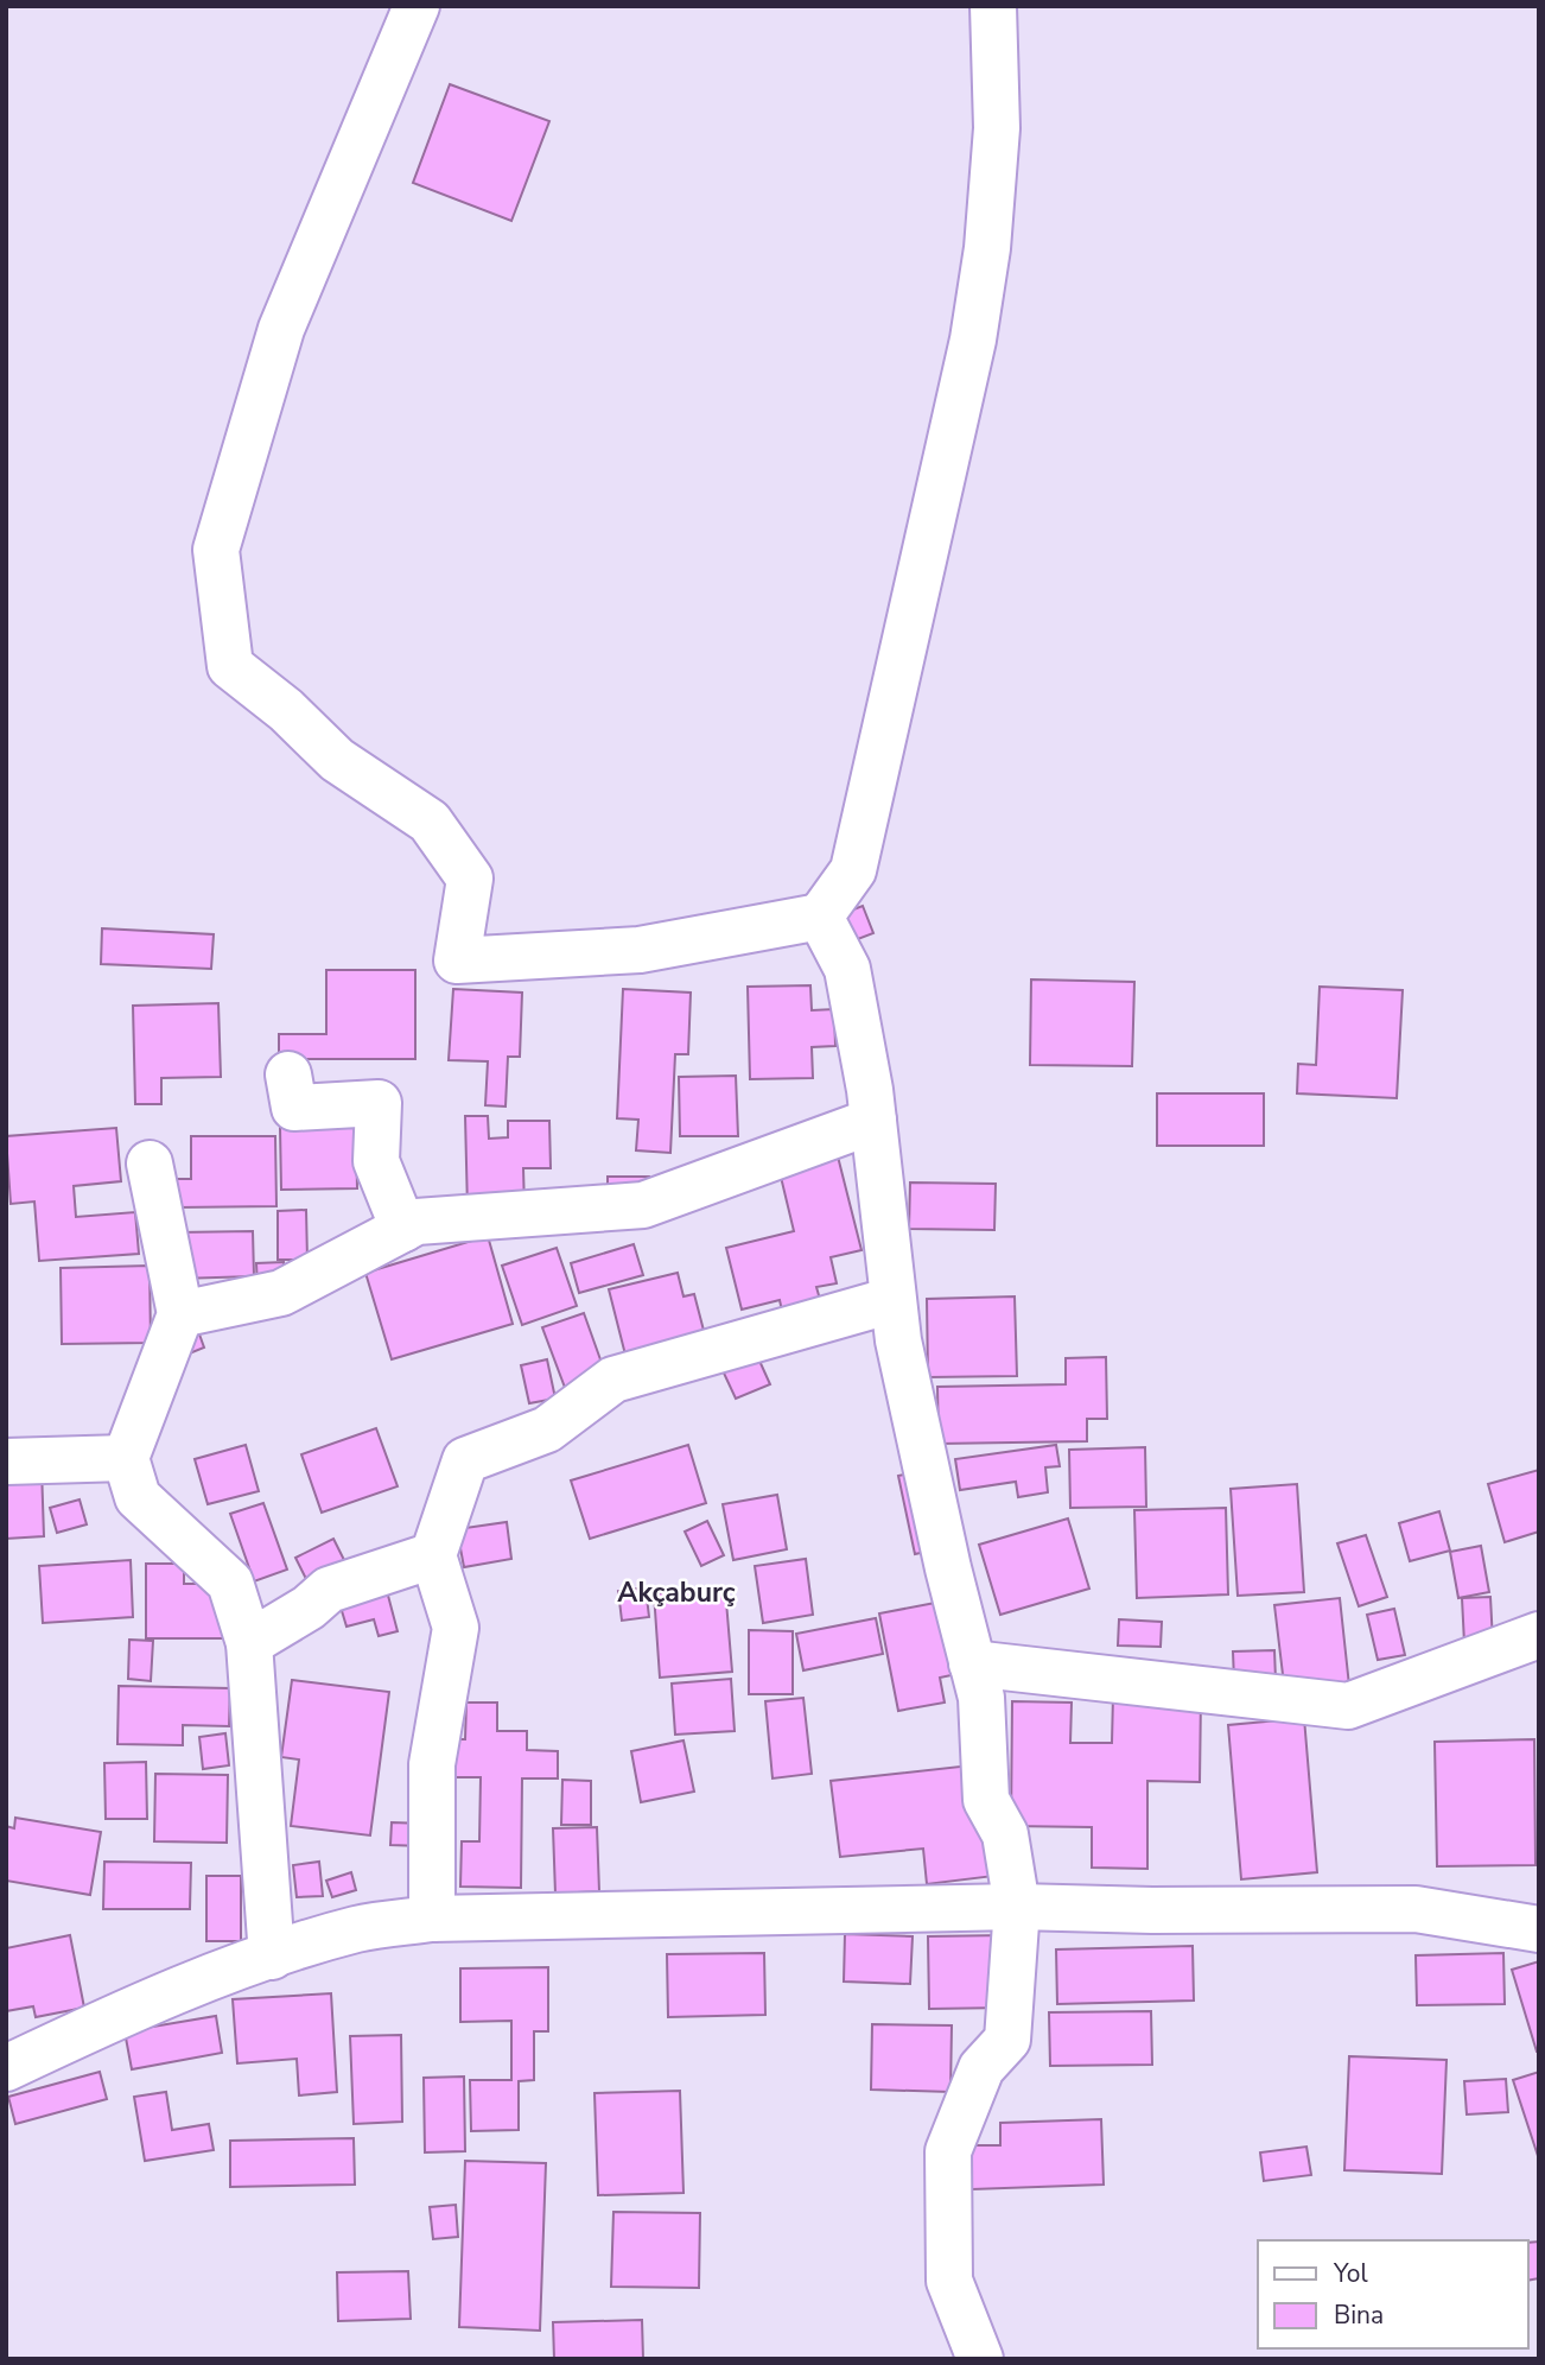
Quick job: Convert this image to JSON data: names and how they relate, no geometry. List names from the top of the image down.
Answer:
{
  "districts": ["Akçaburç"],
  "legend": ["Yol", "Bina"]
}
